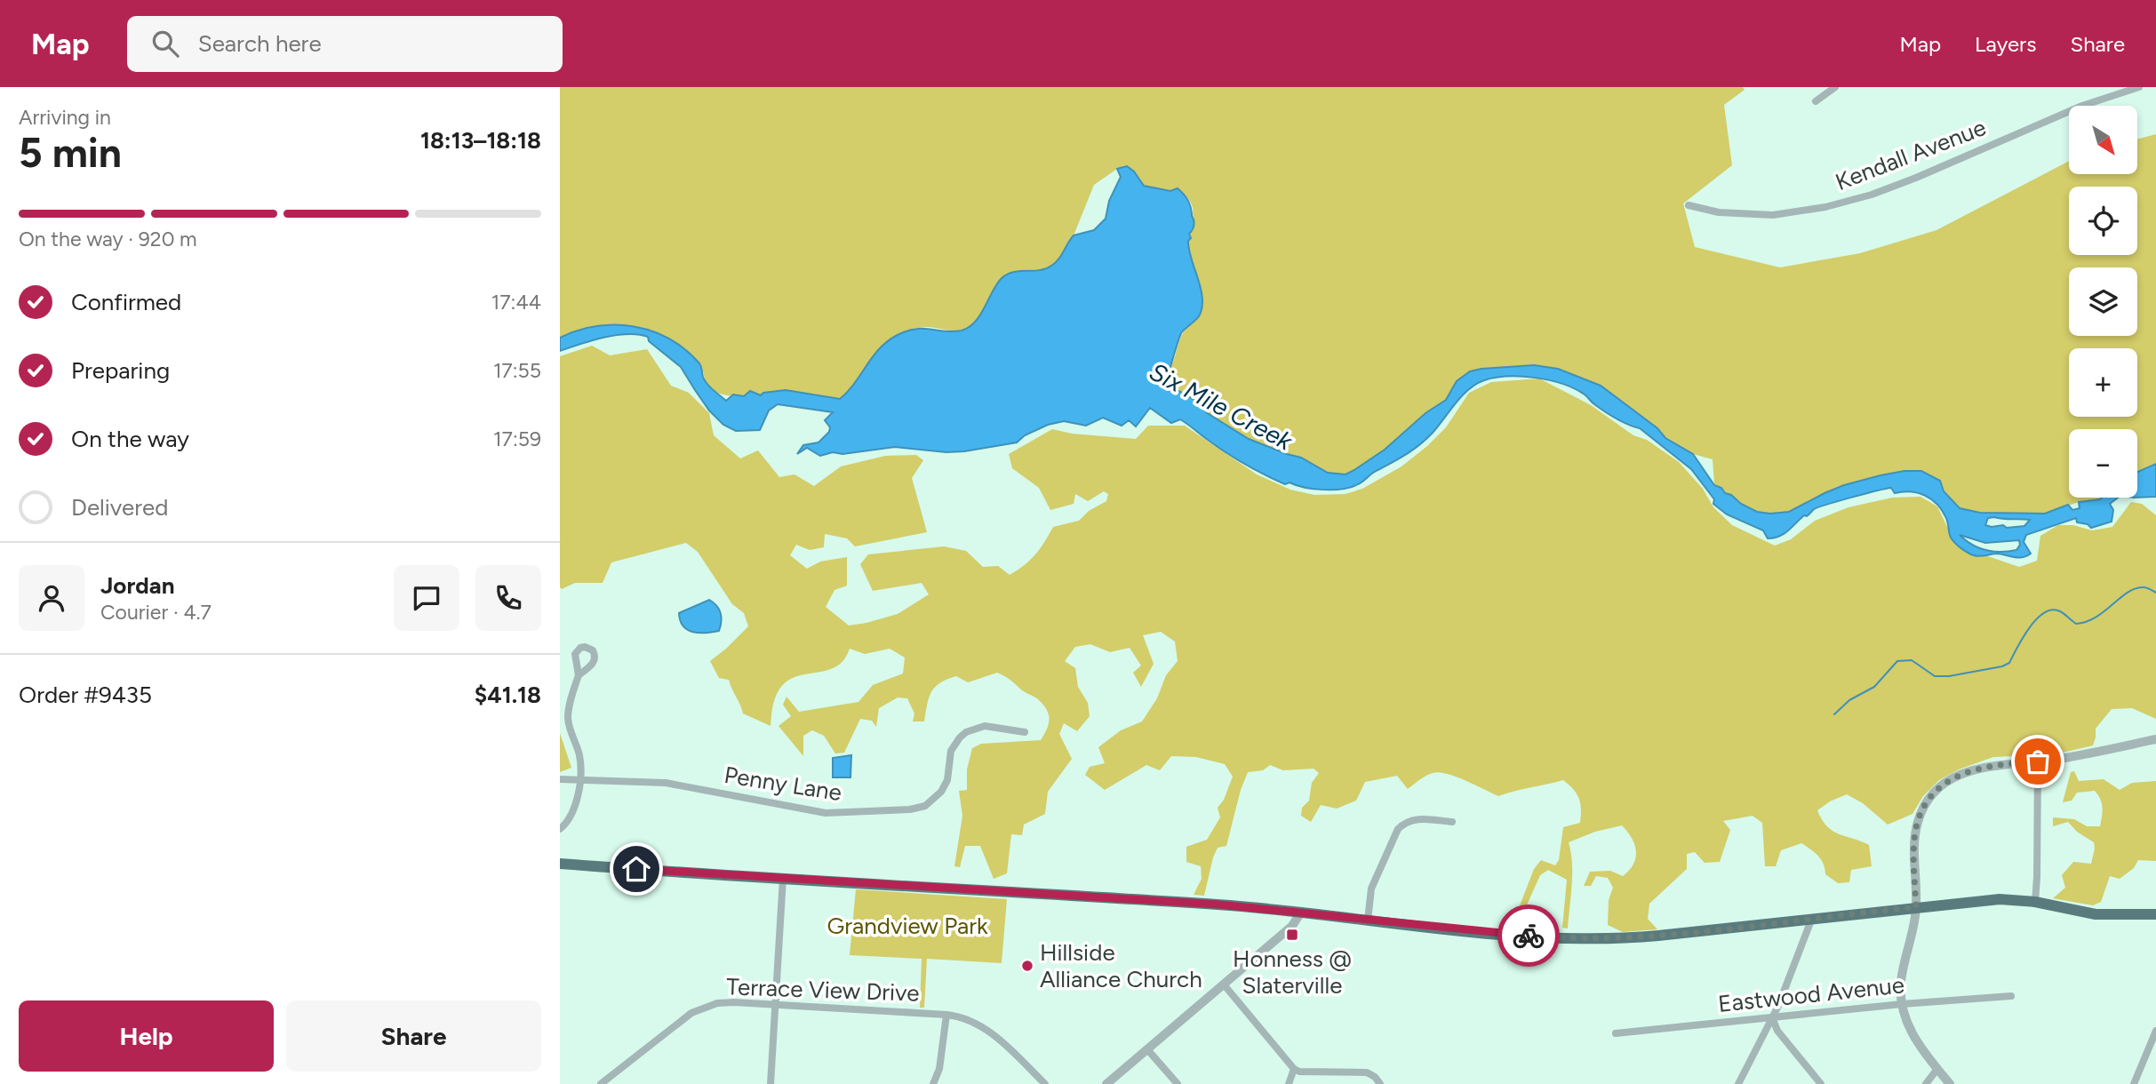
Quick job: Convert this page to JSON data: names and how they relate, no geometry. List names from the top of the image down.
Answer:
{
  "streets": {
    "street": [
      "Kendall Avenue",
      "Penny Lane",
      "Terrace View Drive",
      "Eastwood Avenue"
    ]
  },
  "water": ["Six Mile Creek"],
  "parks": ["Grandview Park"],
  "places": {
    "transit": ["Honness @ Slaterville"],
    "other": ["Hillside Alliance Church"]
  },
  "north": "bottom right",
  "page": {
    "header": "Map",
    "search": "Search here",
    "nav": ["Map", "Layers", "Share"],
    "heading": ["5 min", "Arriving in", "18:13–18:18"],
    "panel": [
      "Jordan",
      "Courier · 4.7",
      "Order #9435",
      "$41.18"
    ],
    "map_buttons": ["+", "−"],
    "bar": "On the way · 920 m",
    "list": [
      ["Confirmed", "17:44"],
      ["Preparing", "17:55"],
      ["On the way", "17:59"],
      "Delivered"
    ],
    "buttons": ["Help", "Share"]
  }
}
